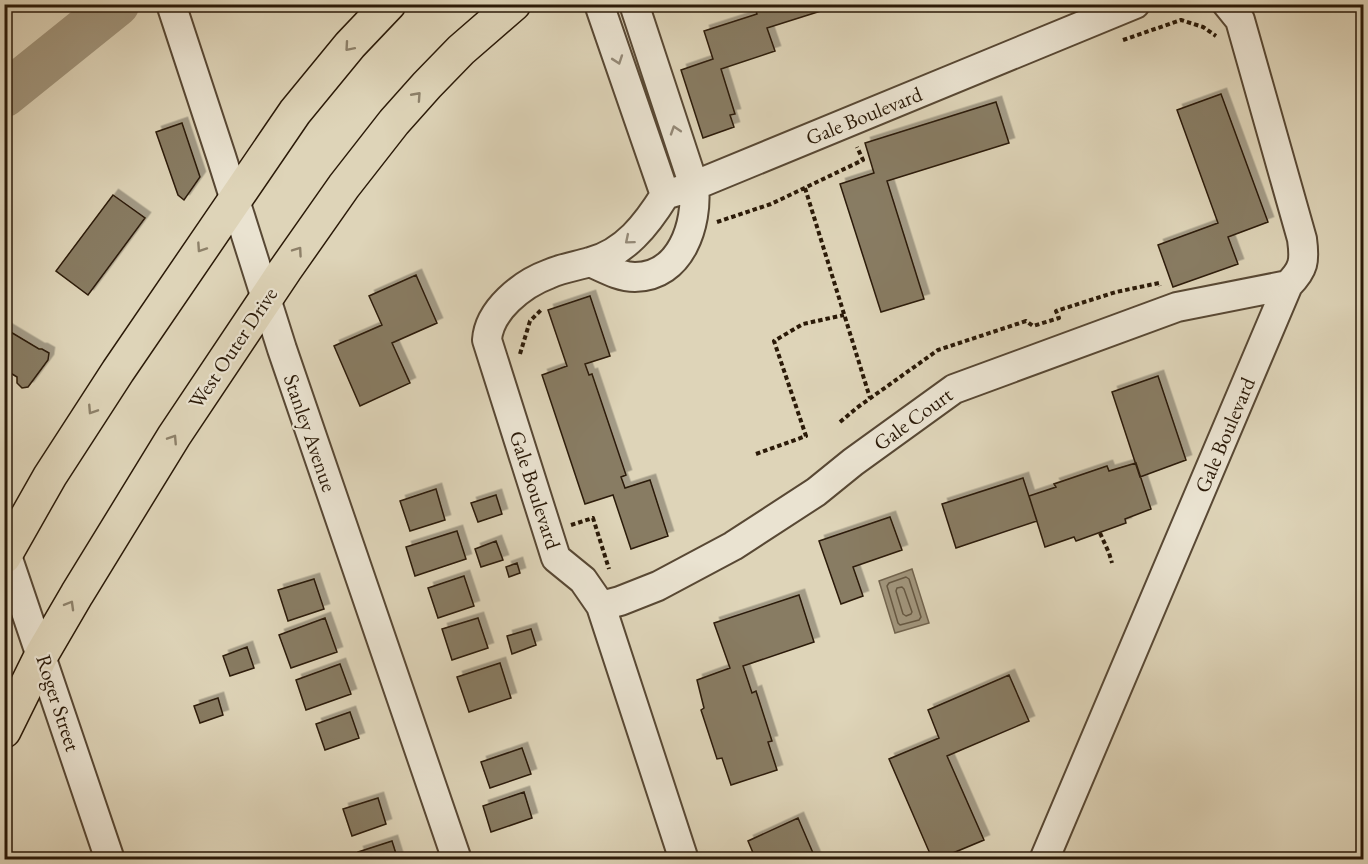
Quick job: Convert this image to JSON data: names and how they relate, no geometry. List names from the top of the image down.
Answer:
{
  "streets": {
    "main road": ["West Outer Drive"],
    "street": [
      "Gale Boulevard",
      "Gale Court",
      "Stanley Avenue",
      "Roger Street"
    ]
  },
  "crossings": [
    ["Gale Boulevard", "Gale Court"],
    ["West Outer Drive", "Stanley Avenue"],
    ["West Outer Drive", "Roger Street"]
  ]
}
